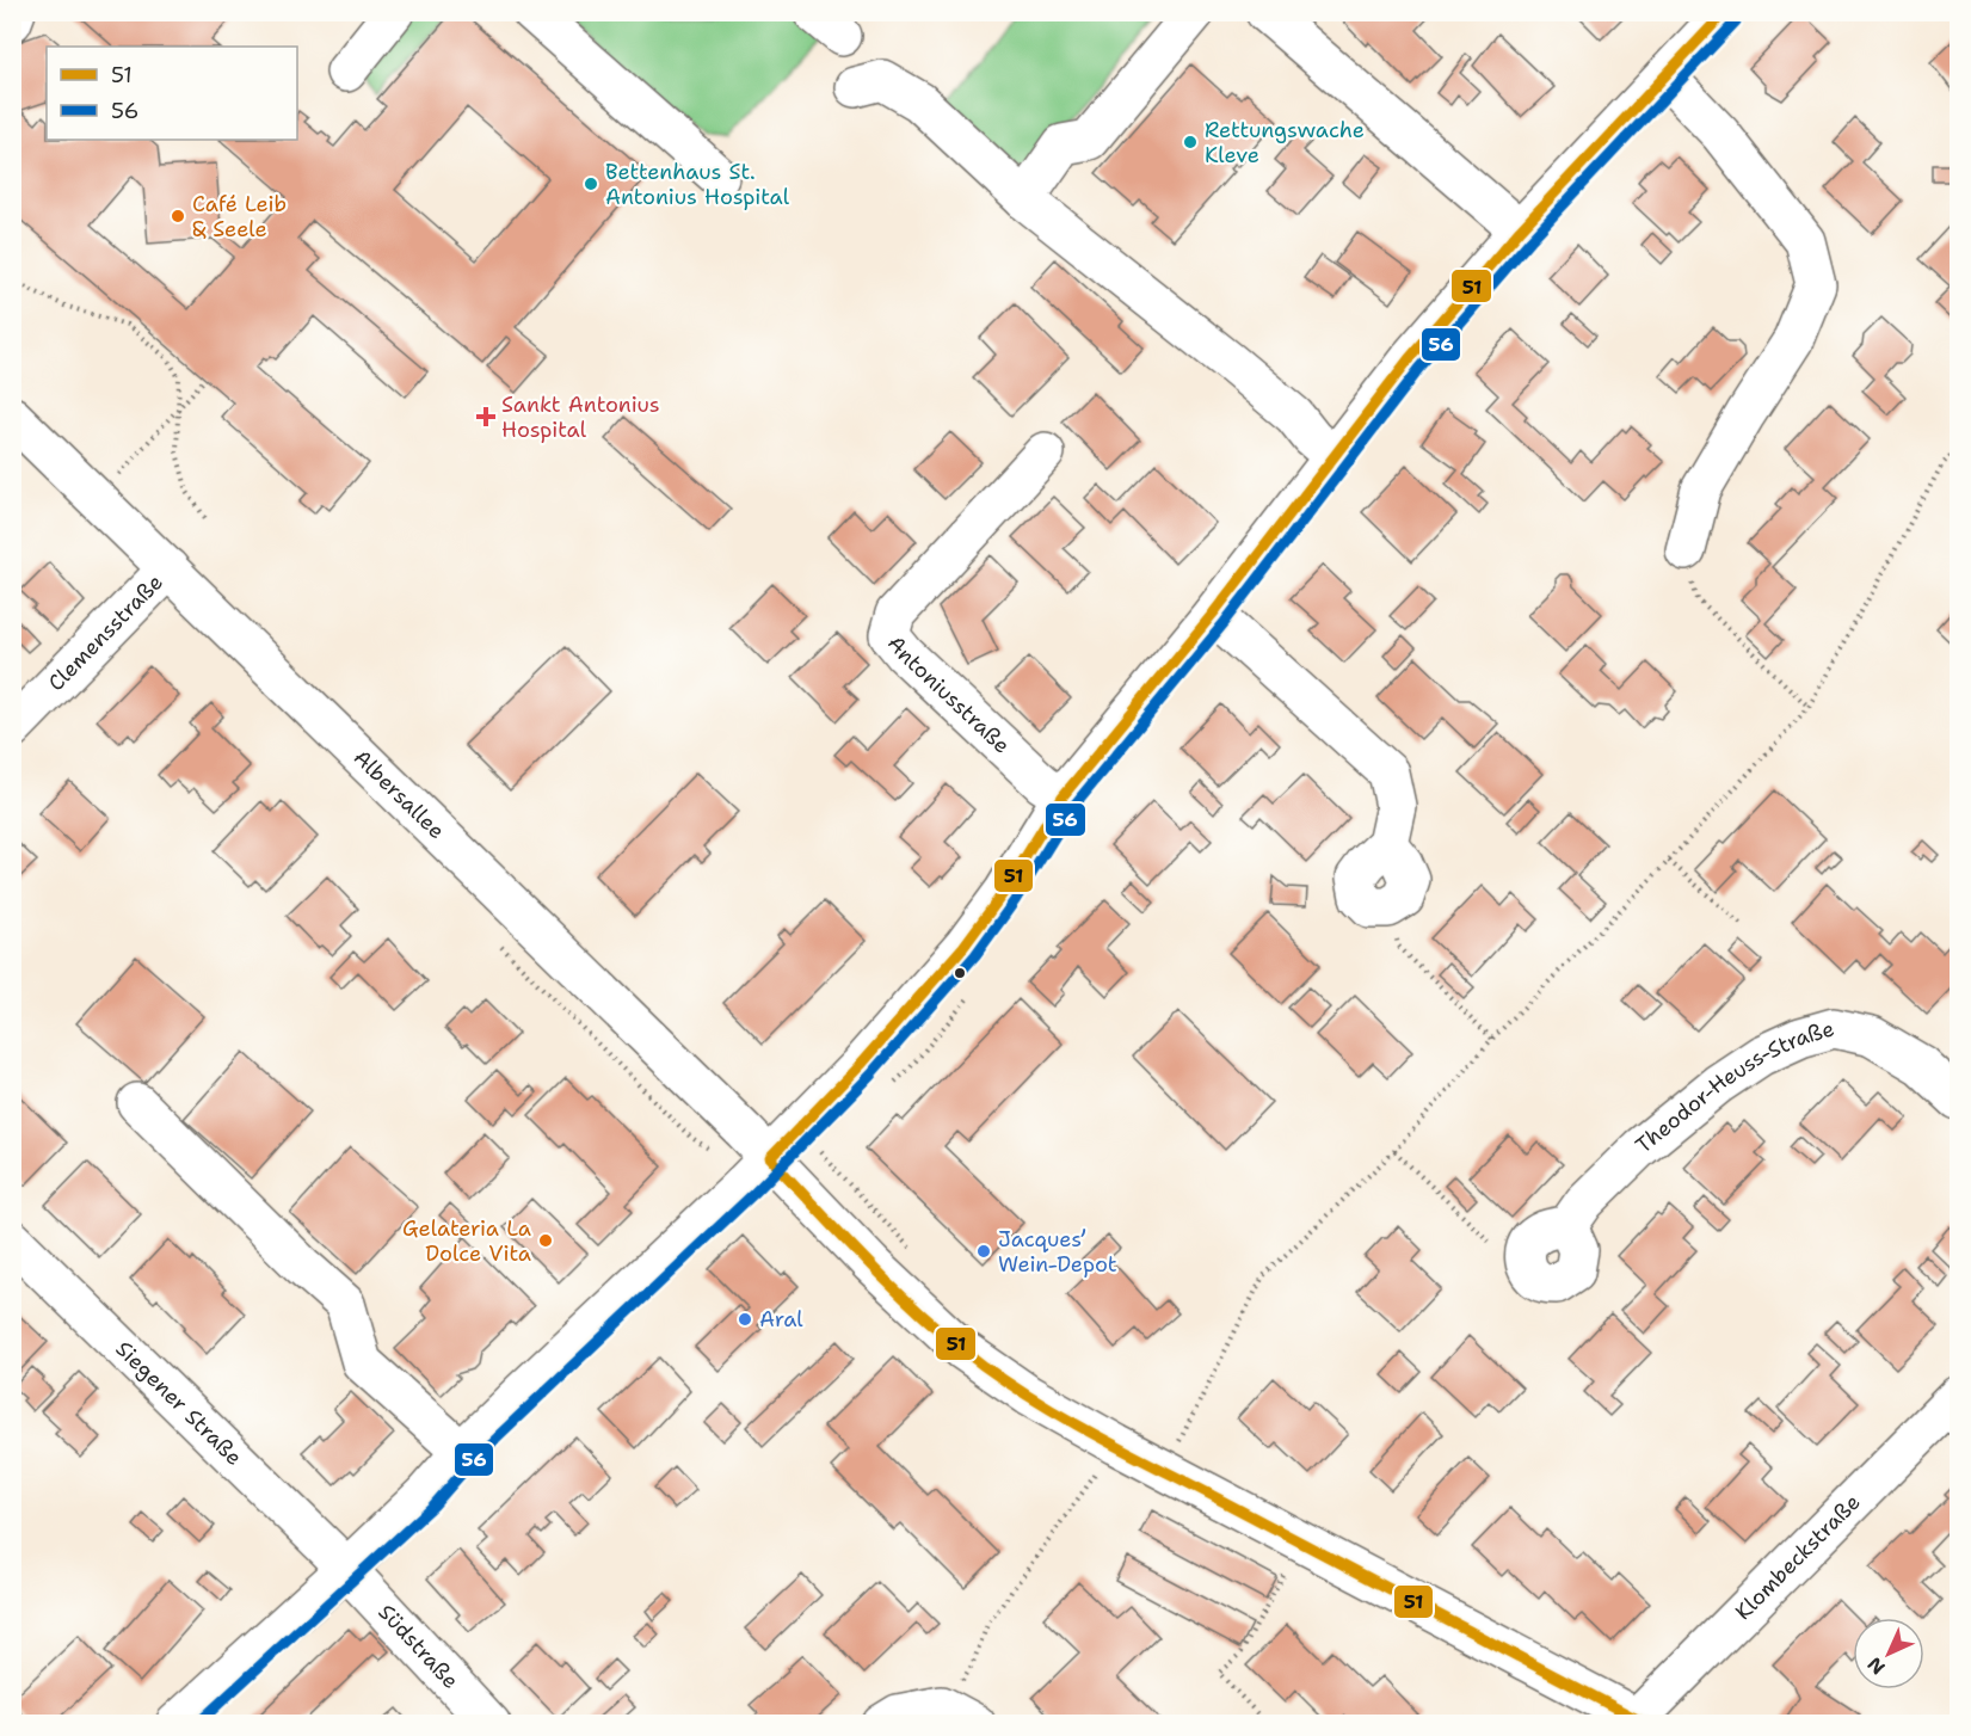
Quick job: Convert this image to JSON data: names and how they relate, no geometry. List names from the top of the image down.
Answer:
{
  "streets": {
    "street": [
      "Clemensstraße",
      "Antoniusstraße",
      "Albersallee",
      "Theodor-Heuss-Straße",
      "Siegener Straße",
      "Klombeckstraße",
      "Südstraße"
    ]
  },
  "crossings": [
    ["Clemensstraße", "Albersallee"],
    ["Albersallee", "Klombeckstraße"],
    ["Siegener Straße", "Südstraße"]
  ],
  "places": {
    "other": [
      "Rettungswache Kleve",
      "Bettenhaus St. Antonius Hospital",
      "Café Leib & Seele",
      "Gelateria La Dolce Vita",
      "Jacques’ Wein-Depot",
      "Aral"
    ],
    "health": ["Sankt Antonius Hospital"]
  },
  "lines": ["transit line 51", "transit line 56"],
  "legend": ["51", "56"],
  "north": "bottom left"
}
